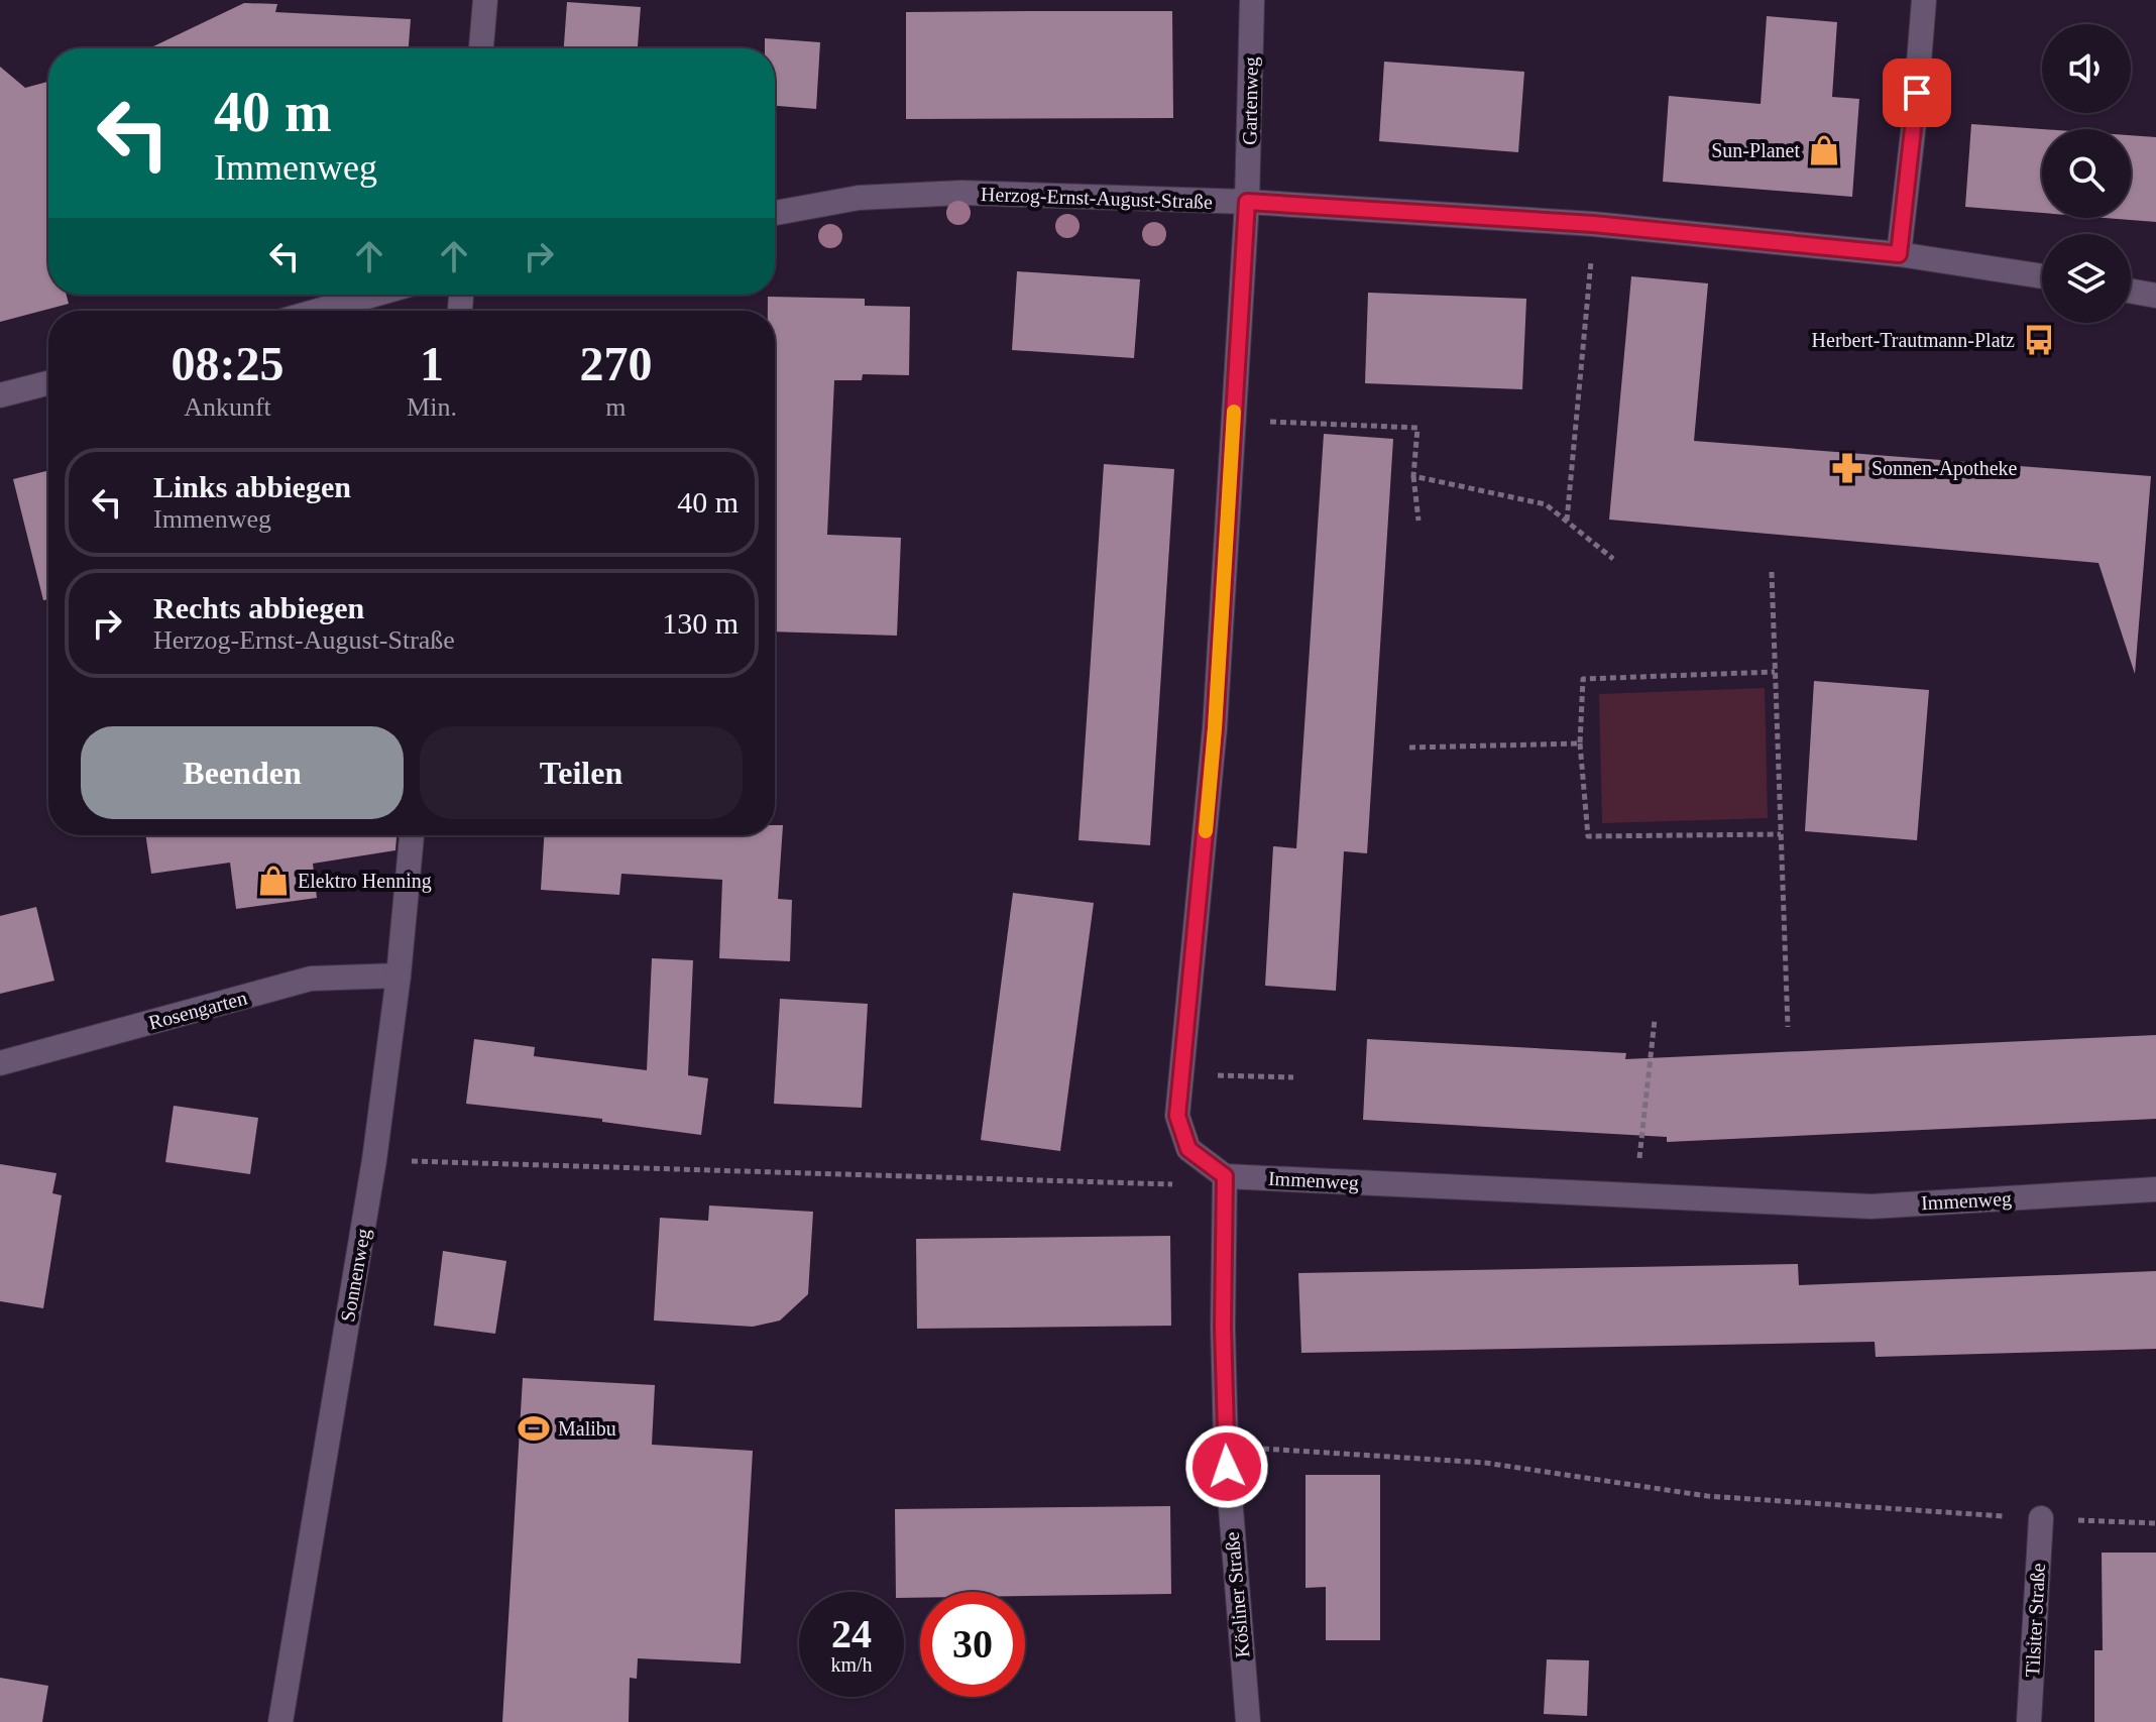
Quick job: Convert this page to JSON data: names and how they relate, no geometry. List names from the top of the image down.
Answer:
{
  "streets": {
    "street": [
      "Gartenweg",
      "Herzog-Ernst-August-Straße",
      "Rosengarten",
      "Immenweg",
      "Sonnenweg",
      "Kösliner Straße",
      "Tilsiter Straße"
    ]
  },
  "crossings": [
    ["Gartenweg", "Herzog-Ernst-August-Straße"],
    ["Rosengarten", "Sonnenweg"],
    ["Immenweg", "Kösliner Straße"]
  ],
  "places": {
    "shop": ["Sun-Planet", "Elektro Henning"],
    "bus stop": ["Herbert-Trautmann-Platz"],
    "pharmacy": ["Sonnen-Apotheke"],
    "sports": ["Malibu"]
  },
  "page": {
    "turn": ["40 m", "Immenweg"],
    "eta": [
      "08:25",
      "Ankunft",
      "1",
      "Min.",
      "270",
      "m"
    ],
    "list": [
      {
        "name": "Links abbiegen",
        "note": "Immenweg",
        "value": "40 m"
      },
      {
        "name": "Rechts abbiegen",
        "note": "Herzog-Ernst-August-Straße",
        "value": "130 m"
      }
    ],
    "buttons": ["Beenden", "Teilen"],
    "speed": "24 km/h",
    "limit": "30"
  }
}
